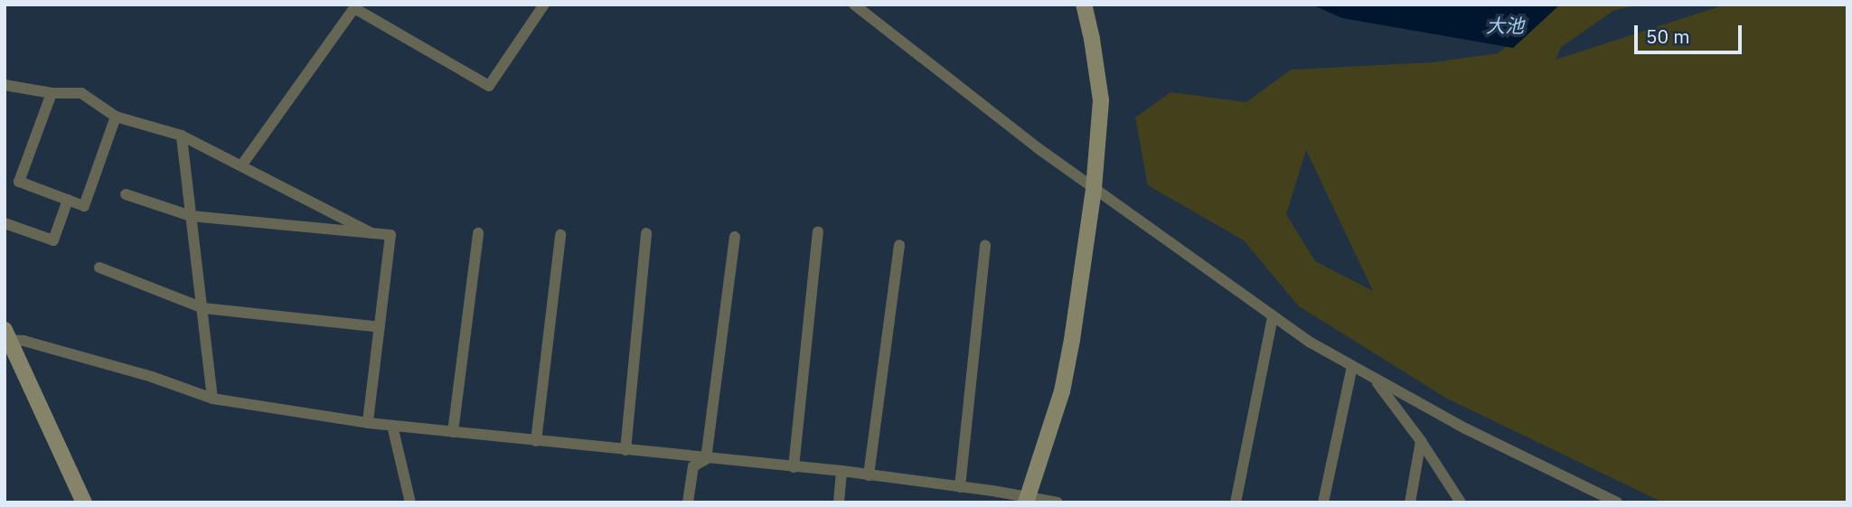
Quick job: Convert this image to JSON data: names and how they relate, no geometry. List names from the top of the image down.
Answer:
{
  "water": ["大池"],
  "scale_bar": "50 m"
}
